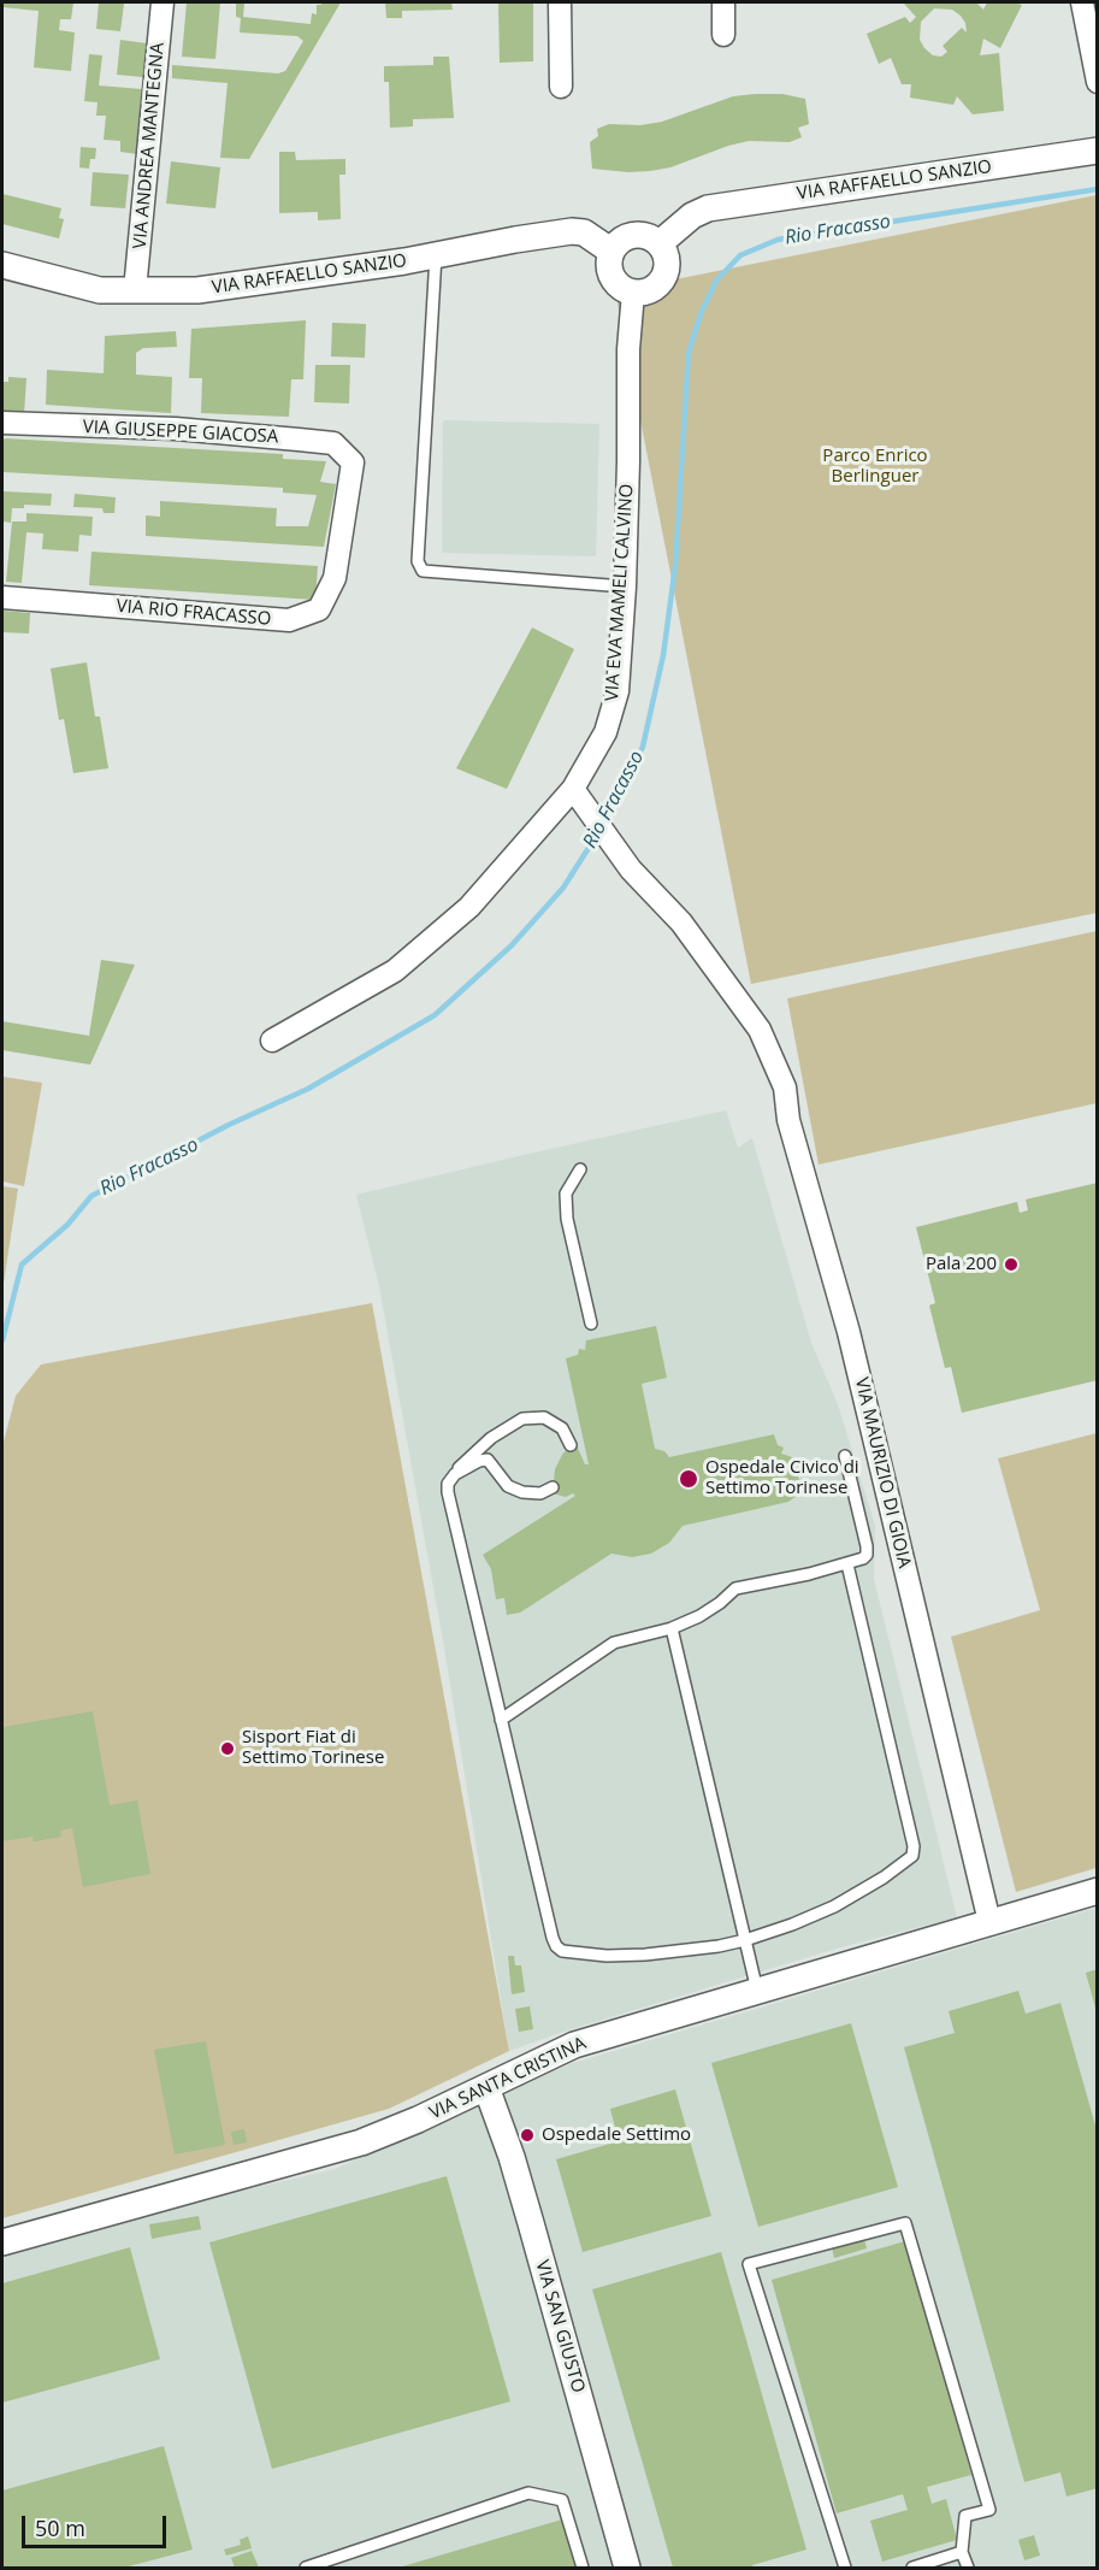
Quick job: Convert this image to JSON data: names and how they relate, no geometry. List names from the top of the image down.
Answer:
{
  "streets": {
    "street": [
      "VIA ANDREA MANTEGNA",
      "VIA RAFFAELLO SANZIO",
      "VIA GIUSEPPE GIACOSA",
      "VIA EVA MAMELI CALVINO",
      "VIA RIO FRACASSO",
      "VIA MAURIZIO DI GIOIA",
      "VIA SANTA CRISTINA",
      "VIA SAN GIUSTO"
    ]
  },
  "crossings": [
    ["VIA ANDREA MANTEGNA", "VIA RAFFAELLO SANZIO"],
    ["VIA RAFFAELLO SANZIO", "VIA EVA MAMELI CALVINO"],
    ["VIA GIUSEPPE GIACOSA", "VIA RIO FRACASSO"],
    ["VIA EVA MAMELI CALVINO", "VIA MAURIZIO DI GIOIA"],
    ["VIA MAURIZIO DI GIOIA", "VIA SANTA CRISTINA"],
    ["VIA SANTA CRISTINA", "VIA SAN GIUSTO"]
  ],
  "water": ["Rio Fracasso"],
  "parks": ["Parco Enrico Berlinguer"],
  "places": [
    "Pala 200",
    "Ospedale Civico di Settimo Torinese",
    "Sisport Fiat di Settimo Torinese",
    "Ospedale Settimo"
  ],
  "scale_bar": "50 m"
}
